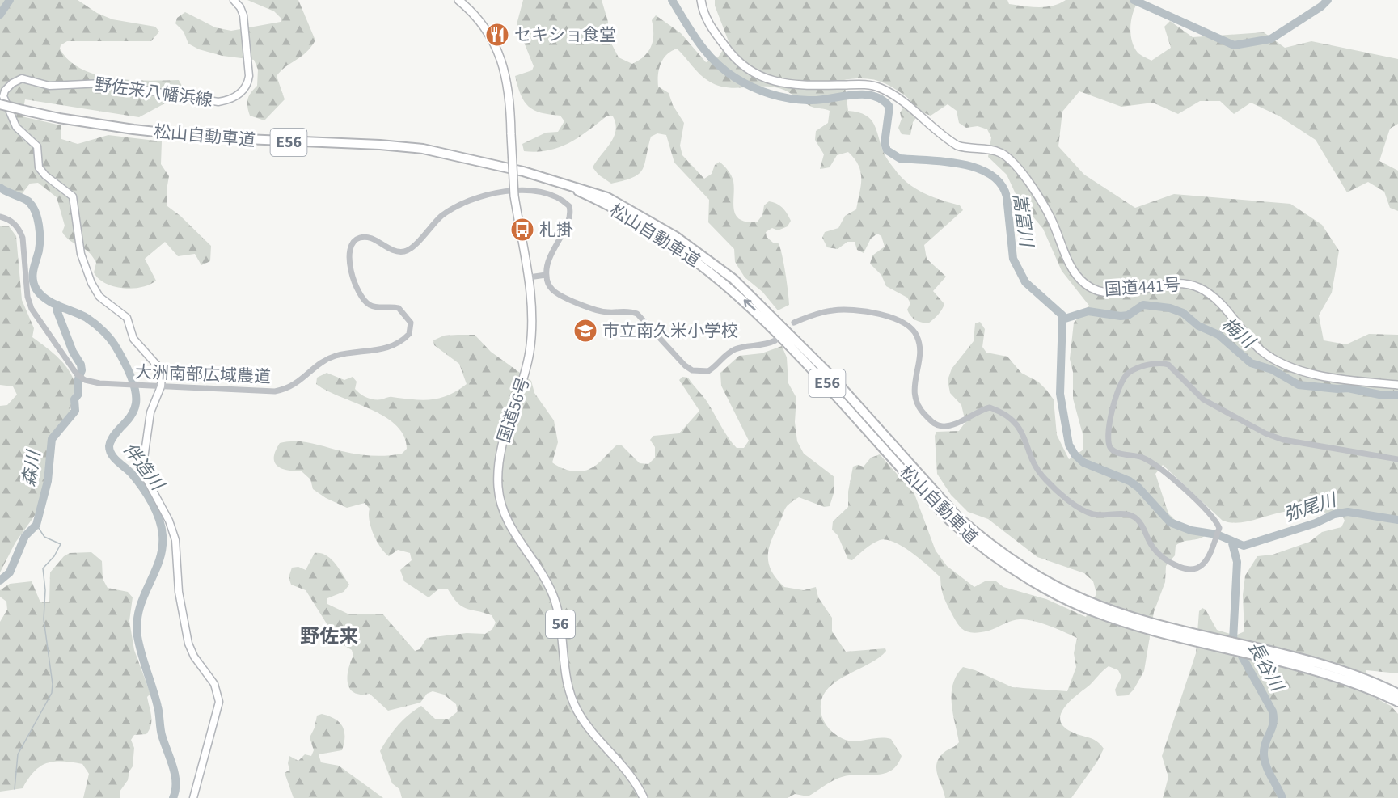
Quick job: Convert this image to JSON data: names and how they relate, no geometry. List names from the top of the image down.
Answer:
{
  "streets": {
    "highway": [
      "松山自動車道",
      "E56",
      "国道441号",
      "国道56号",
      "56"
    ],
    "main road": ["野佐来八幡浜線"],
    "street": ["大洲南部広域農道"]
  },
  "crossings": [
    ["野佐来八幡浜線", "大洲南部広域農道"]
  ],
  "districts": ["野佐来"],
  "water": [
    "嵩富川",
    "梅川",
    "伴造川",
    "森川",
    "弥尾川",
    "長谷川"
  ],
  "places": {
    "restaurant": ["セキショ食堂"],
    "bus stop": ["札掛"],
    "school or university": ["市立南久米小学校"]
  }
}
